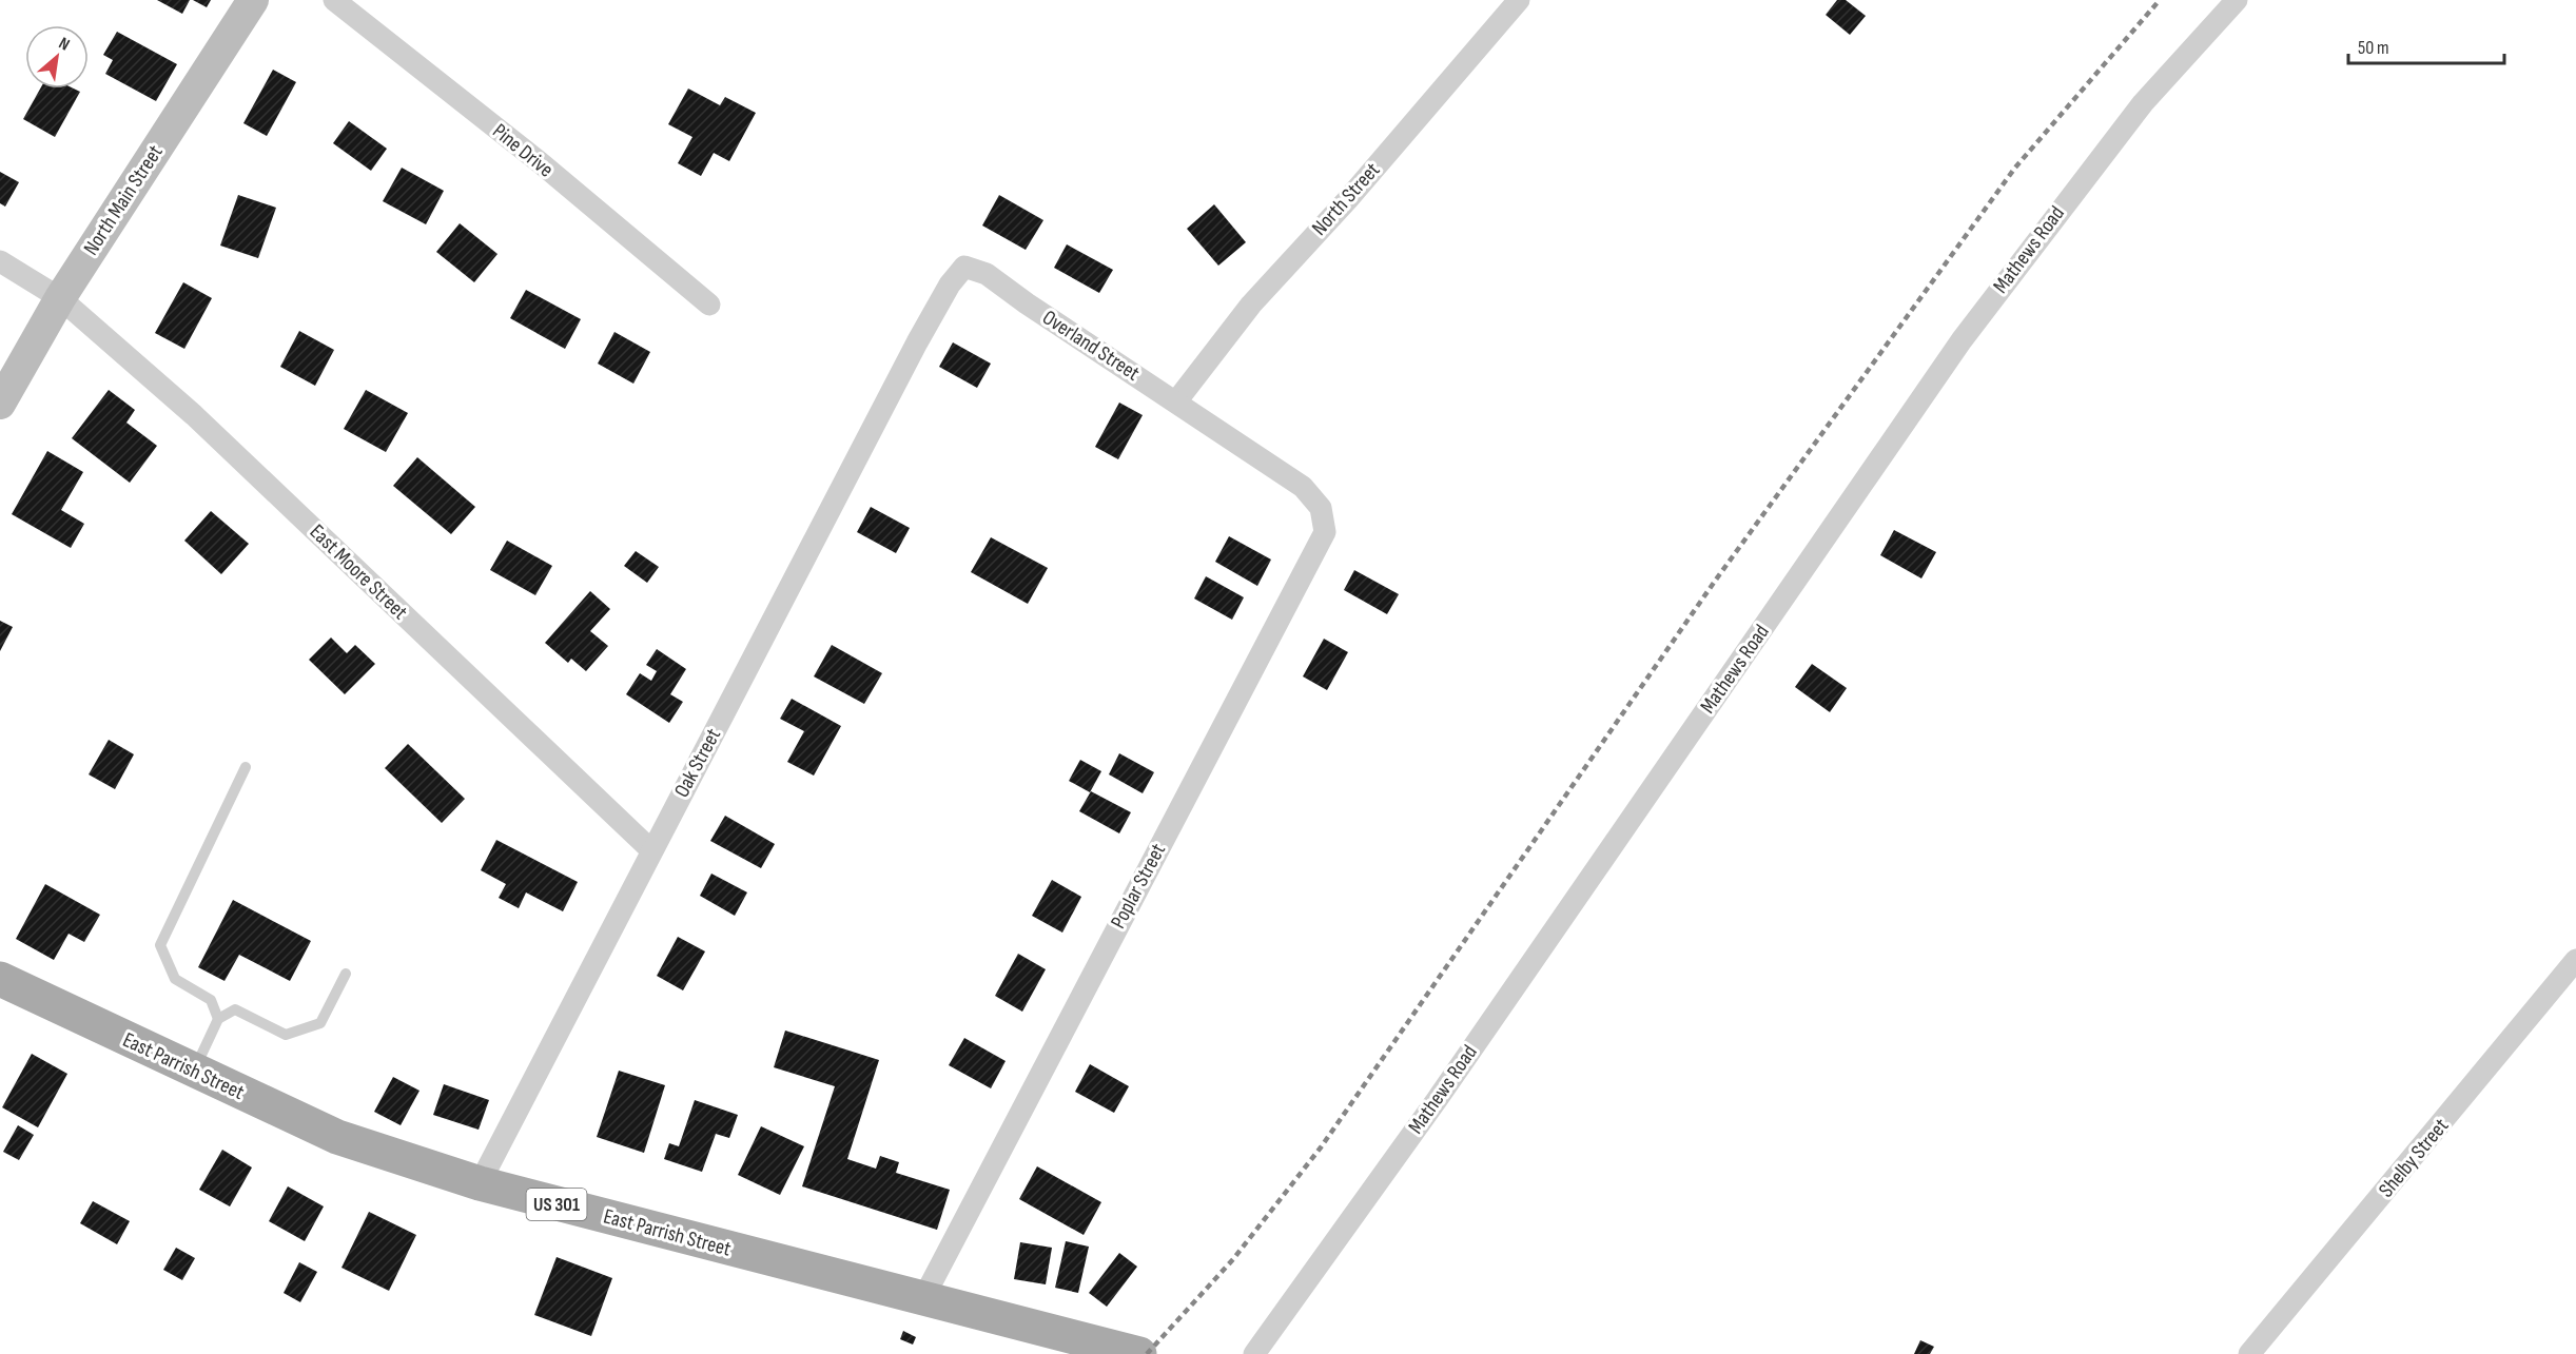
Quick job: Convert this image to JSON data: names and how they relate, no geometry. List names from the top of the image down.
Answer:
{
  "streets": {
    "main road": ["East Parrish Street", "US 301"],
    "street": [
      "Pine Drive",
      "North Street",
      "North Main Street",
      "Mathews Road",
      "Overland Street",
      "East Moore Street",
      "Oak Street",
      "Poplar Street",
      "Shelby Street"
    ]
  },
  "crossings": [
    ["North Street", "Overland Street"],
    ["North Main Street", "East Moore Street"],
    ["Overland Street", "Oak Street"],
    ["Overland Street", "Poplar Street"],
    ["East Moore Street", "Oak Street"],
    ["Oak Street", "East Parrish Street"],
    ["Poplar Street", "East Parrish Street"]
  ],
  "scale_bar": "50 m",
  "north": "top right"
}
